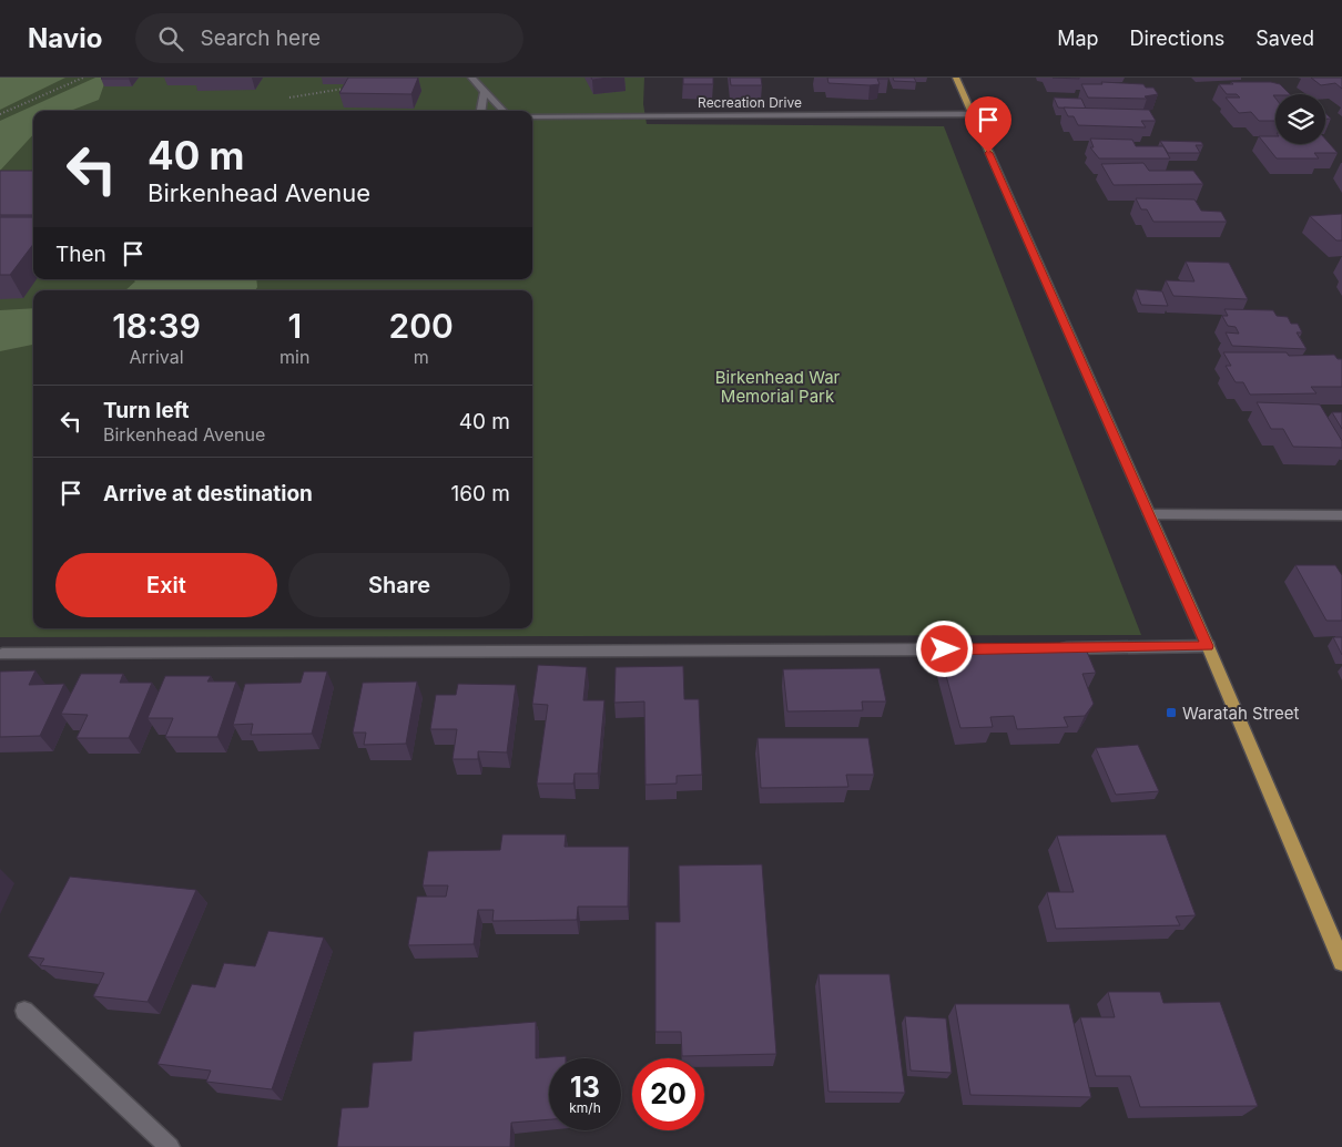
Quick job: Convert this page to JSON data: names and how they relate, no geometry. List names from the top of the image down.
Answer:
{
  "streets": {
    "street": ["Recreation Drive"]
  },
  "parks": ["Birkenhead War Memorial Park"],
  "places": {
    "transit": ["Waratah Street"]
  },
  "page": {
    "header": "Navio",
    "search": "Search here",
    "nav": ["Map", "Directions", "Saved"],
    "turn": ["40 m", "Birkenhead Avenue"],
    "then": "Then",
    "eta": [
      "18:39",
      "Arrival",
      "1",
      "min",
      "200",
      "m"
    ],
    "list": [
      {
        "name": "Turn left",
        "note": "Birkenhead Avenue",
        "value": "40 m"
      },
      {
        "name": "Arrive at destination",
        "value": "160 m"
      }
    ],
    "buttons": ["Exit", "Share"],
    "speed": "13 km/h",
    "limit": "20"
  }
}
